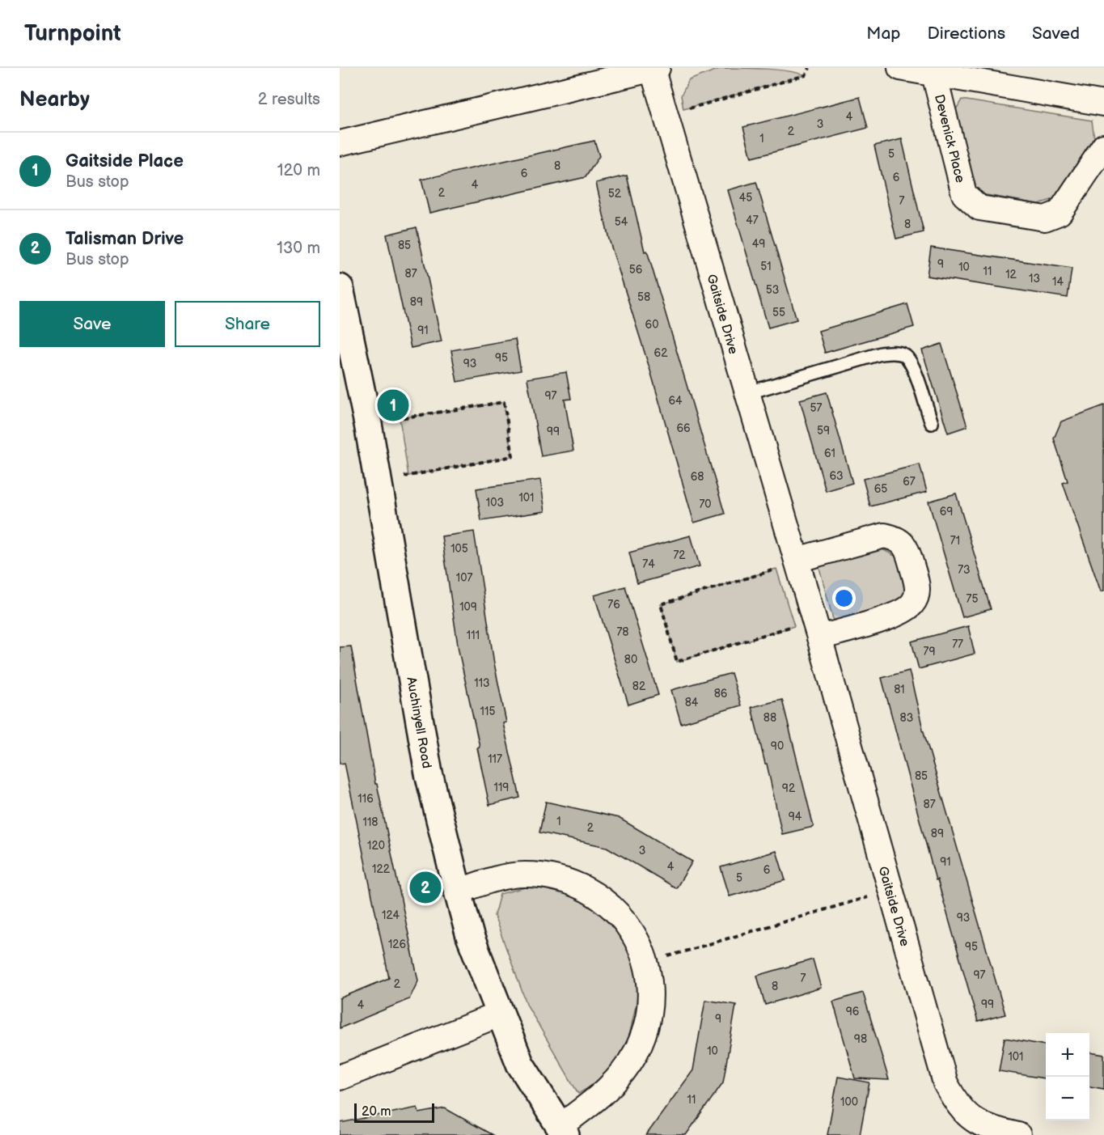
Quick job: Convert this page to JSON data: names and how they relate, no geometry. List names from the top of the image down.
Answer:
{
  "streets": {
    "street": ["Devenick Place", "Gaitside Drive", "Auchinyell Road"]
  },
  "house_numbers": [
    "4",
    "3",
    "2",
    "1",
    "5",
    "8",
    "6",
    "6",
    "4",
    "2",
    "52",
    "45",
    "7",
    "47",
    "54",
    "8",
    "49",
    "85",
    "9",
    "51",
    "10",
    "56",
    "11",
    "87",
    "12",
    "13",
    "14",
    "53",
    "58",
    "89",
    "55",
    "60",
    "91",
    "62",
    "95",
    "93",
    "97",
    "64",
    "57",
    "66",
    "59",
    "99",
    "61",
    "63",
    "68",
    "67",
    "65",
    "101",
    "103",
    "70",
    "69",
    "71",
    "105",
    "72",
    "74",
    "73",
    "107",
    "75",
    "76",
    "109",
    "78",
    "111",
    "77",
    "79",
    "80",
    "113",
    "82",
    "81",
    "86",
    "84",
    "115",
    "88",
    "83",
    "90",
    "117",
    "85",
    "119",
    "92",
    "116",
    "87",
    "94",
    "1",
    "118",
    "2",
    "89",
    "120",
    "3",
    "91",
    "4",
    "122",
    "6",
    "5",
    "124",
    "93",
    "126",
    "95",
    "97",
    "7",
    "2",
    "8",
    "99",
    "4",
    "96",
    "9",
    "98",
    "10",
    "101",
    "11",
    "100"
  ],
  "scale_bar": "20 m",
  "page": {
    "header": "Turnpoint",
    "nav": ["Map", "Directions", "Saved"],
    "heading": ["Nearby", "2 results"],
    "list": [
      {
        "mark": "1",
        "name": "Gaitside Place",
        "note": "Bus stop",
        "value": "120 m"
      },
      {
        "mark": "2",
        "name": "Talisman Drive",
        "note": "Bus stop",
        "value": "130 m"
      }
    ],
    "buttons": ["Save", "Share"],
    "pins": ["1", "2"],
    "map_buttons": ["+", "−"],
    "scale": "20 m"
  }
}
